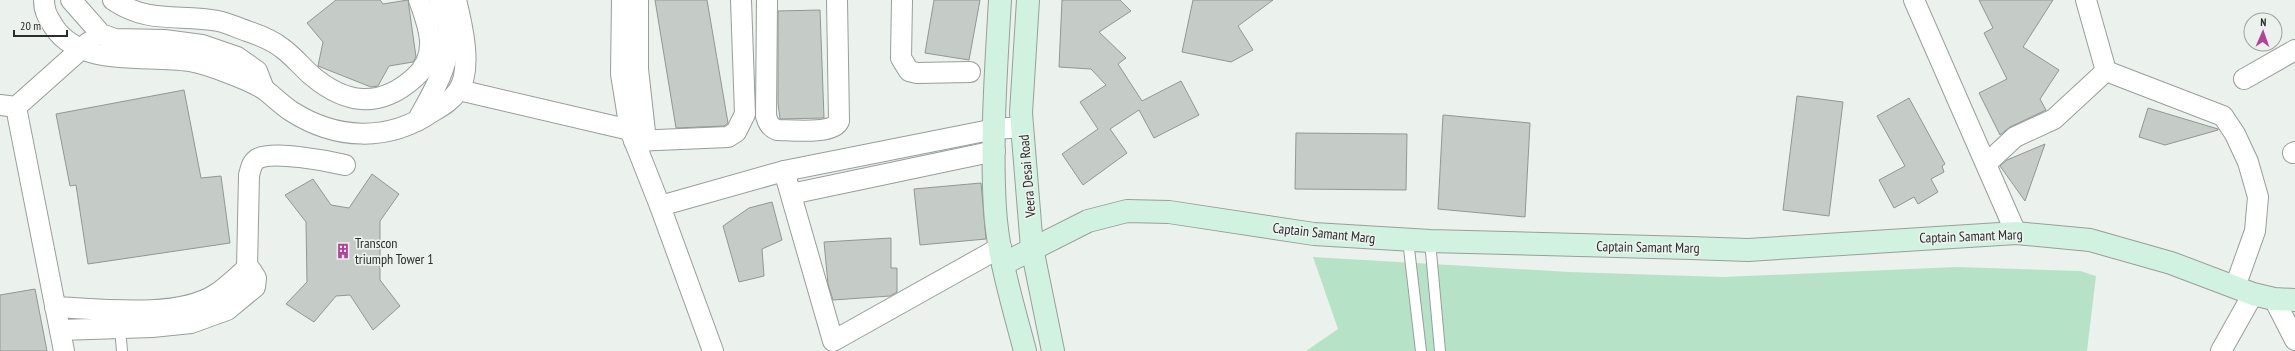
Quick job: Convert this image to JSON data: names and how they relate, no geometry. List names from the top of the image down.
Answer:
{
  "streets": {
    "street": ["Veera Desai Road", "Captain Samant Marg"]
  },
  "crossings": [
    ["Veera Desai Road", "Captain Samant Marg"]
  ],
  "places": {
    "building": ["Transcon triumph Tower 1"]
  },
  "scale_bar": "20 m",
  "north": "top"
}
